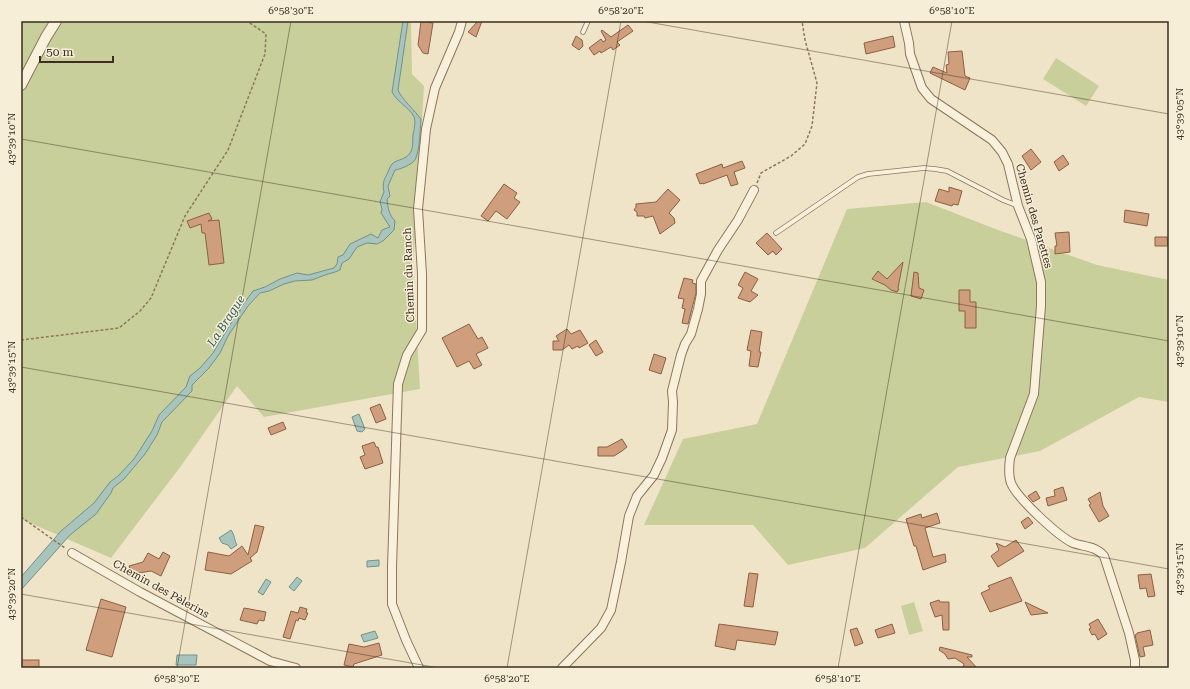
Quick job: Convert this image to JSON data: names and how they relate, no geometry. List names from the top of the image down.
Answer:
{
  "streets": {
    "street": ["Chemin des Parettes", "Chemin du Ranch", "Chemin des Pèlerins"]
  },
  "water": ["La Brague"],
  "scale_bar": "50 m",
  "coordinates": [
    "6°58'30\"E",
    "6°58'20\"E",
    "6°58'10\"E",
    "43°39'05\"N",
    "43°39'10\"N",
    "43°39'15\"N",
    "43°39'20\"N"
  ]
}
